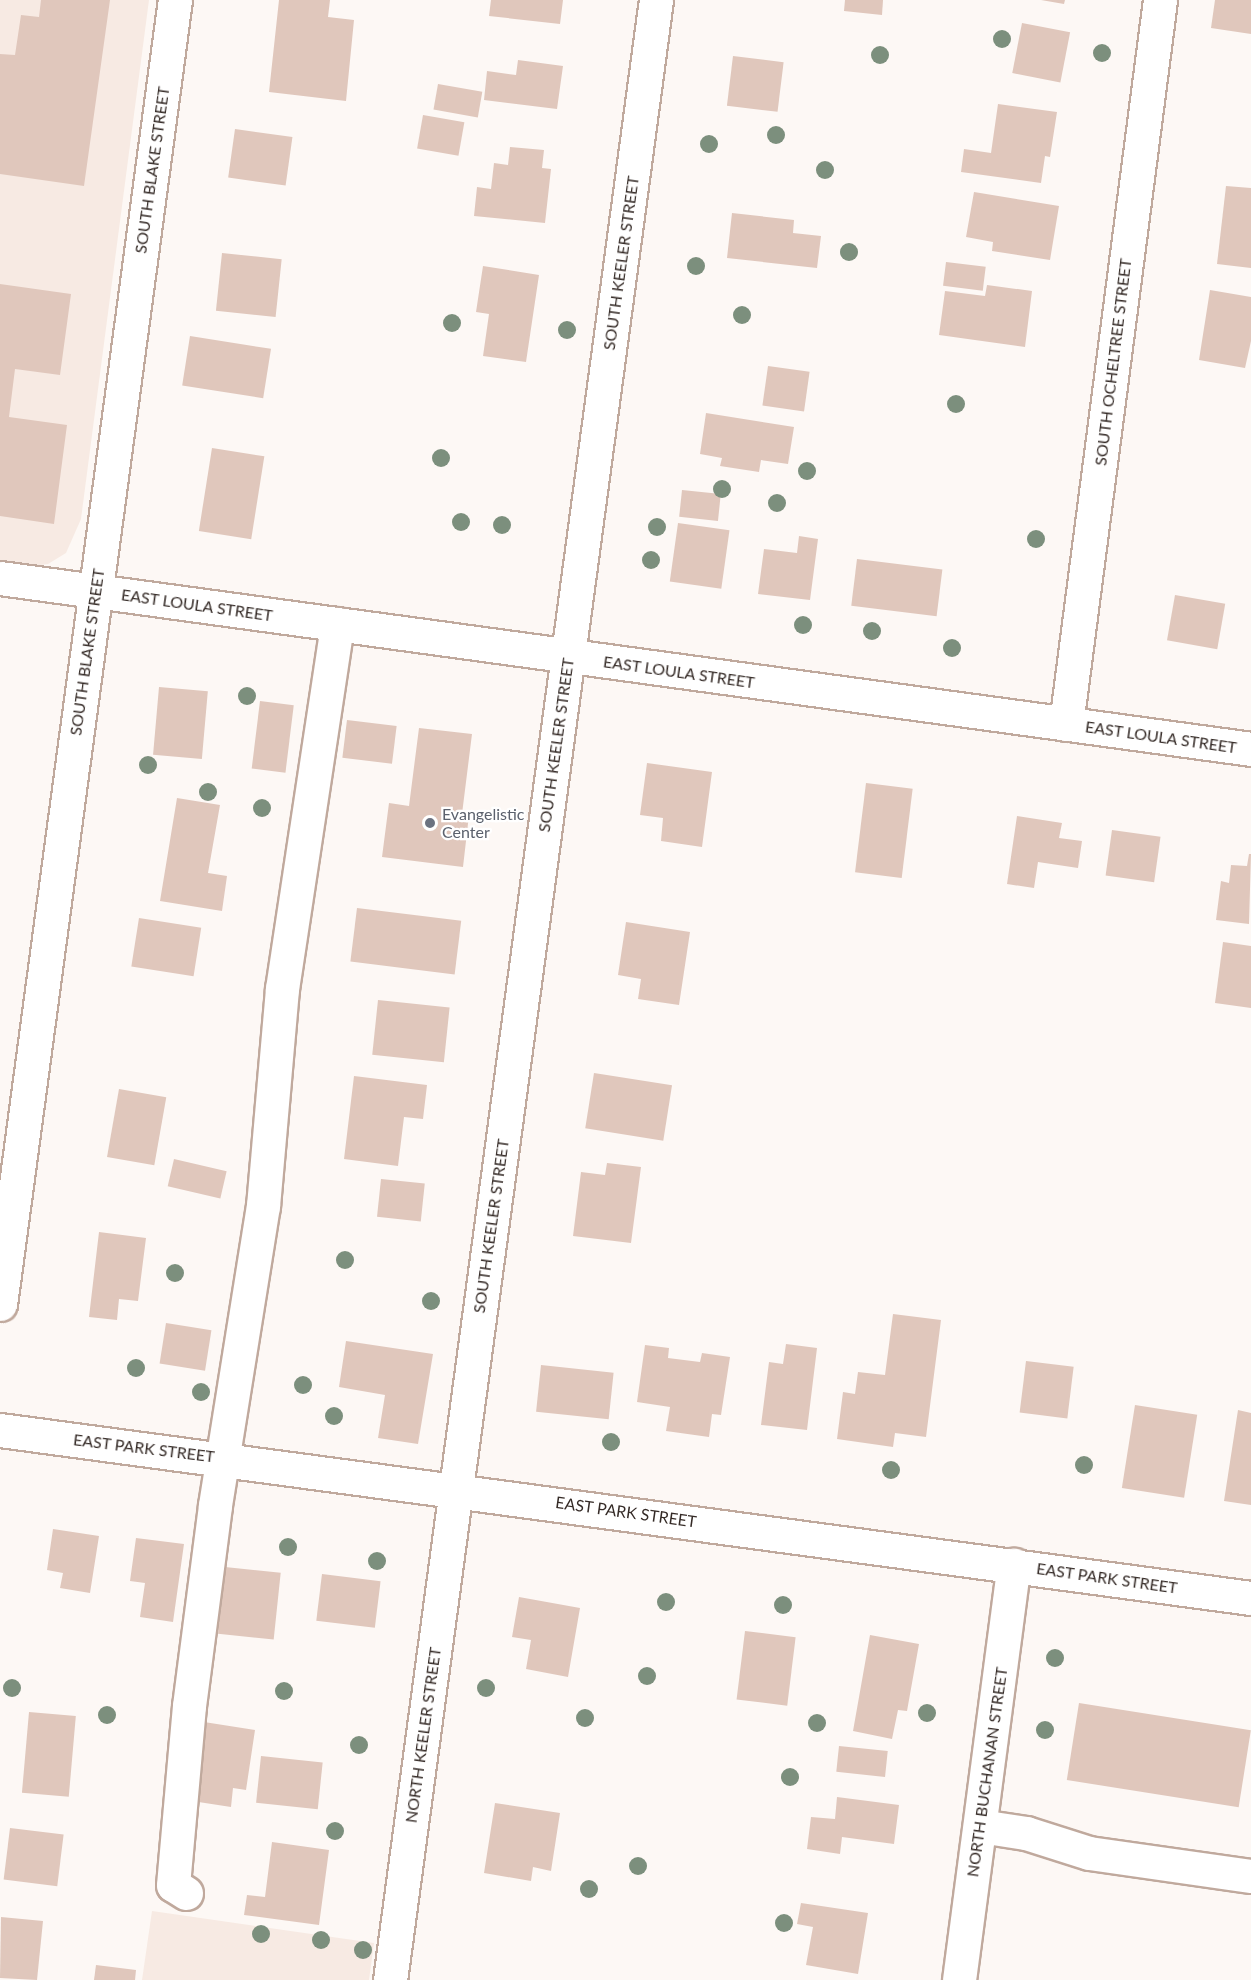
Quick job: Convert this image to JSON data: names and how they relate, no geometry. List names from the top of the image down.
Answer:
{
  "streets": {
    "street": [
      "SOUTH BLAKE STREET",
      "SOUTH KEELER STREET",
      "SOUTH OCHELTREE STREET",
      "EAST LOULA STREET",
      "EAST PARK STREET",
      "NORTH KEELER STREET",
      "NORTH BUCHANAN STREET"
    ]
  },
  "crossings": [
    ["SOUTH BLAKE STREET", "EAST LOULA STREET"],
    ["SOUTH KEELER STREET", "EAST LOULA STREET"],
    ["SOUTH KEELER STREET", "EAST PARK STREET"],
    ["SOUTH KEELER STREET", "NORTH KEELER STREET"],
    ["SOUTH OCHELTREE STREET", "EAST LOULA STREET"],
    ["EAST PARK STREET", "NORTH KEELER STREET"],
    ["EAST PARK STREET", "NORTH BUCHANAN STREET"]
  ],
  "places": ["Evangelistic Center"]
}
